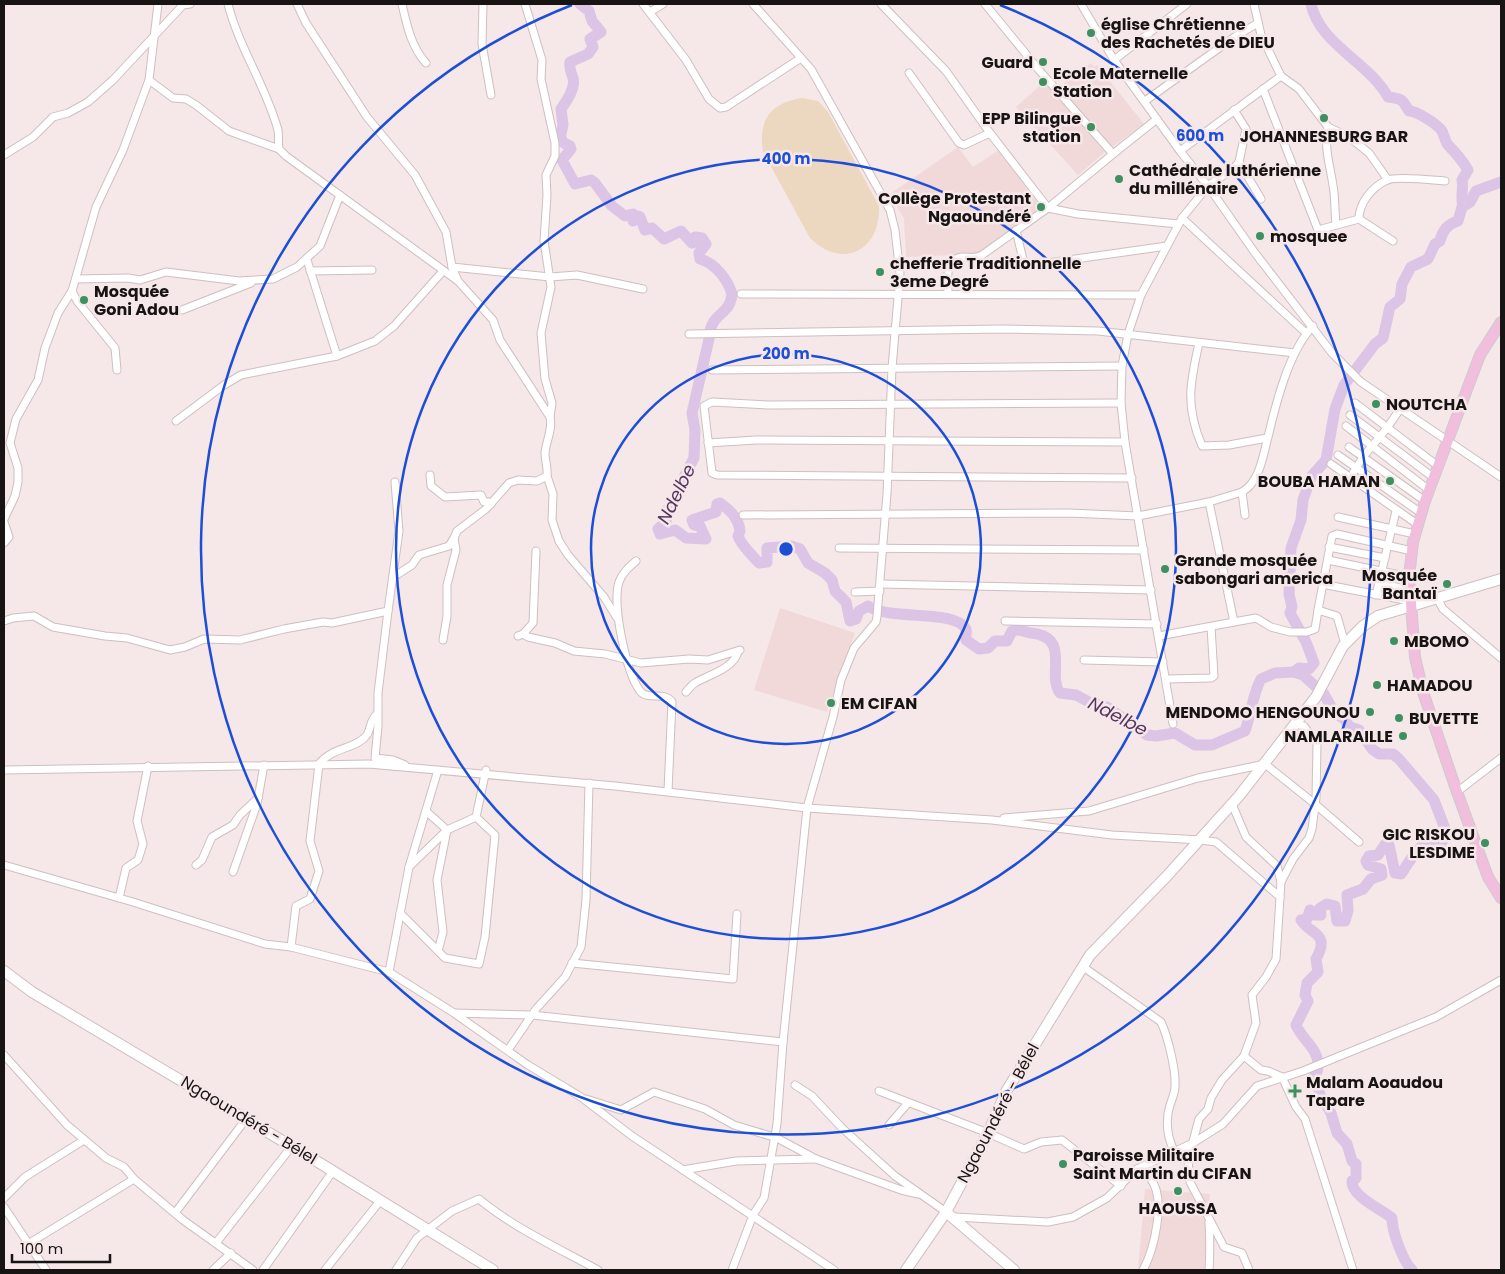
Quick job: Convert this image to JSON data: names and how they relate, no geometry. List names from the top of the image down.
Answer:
{
  "streets": {
    "main road": ["Ngaoundéré - Bélel"]
  },
  "water": ["Ndelbe"],
  "places": {
    "other": [
      "église Chrétienne des Rachetés de DIEU",
      "Guard",
      "Ecole Maternelle Station",
      "JOHANNESBURG BAR",
      "EPP Bilingue station",
      "Cathédrale luthérienne du millénaire",
      "Collège Protestant Ngaoundéré",
      "mosquee",
      "chefferie Traditionnelle 3eme Degré",
      "Mosquée Goni Adou",
      "NOUTCHA",
      "BOUBA HAMAN",
      "Grande mosquée sabongari america",
      "Mosquée Bantaï",
      "MBOMO",
      "HAMADOU",
      "EM CIFAN",
      "MENDOMO HENGOUNOU",
      "BUVETTE",
      "NAMLARAILLE",
      "GIC RISKOU LESDIME",
      "Paroisse Militaire Saint Martin du CIFAN",
      "HAOUSSA"
    ],
    "health": ["Malam Aoaudou Tapare"]
  },
  "scale_bar": "100 m",
  "rings": ["600 m", "400 m", "200 m"]
}
